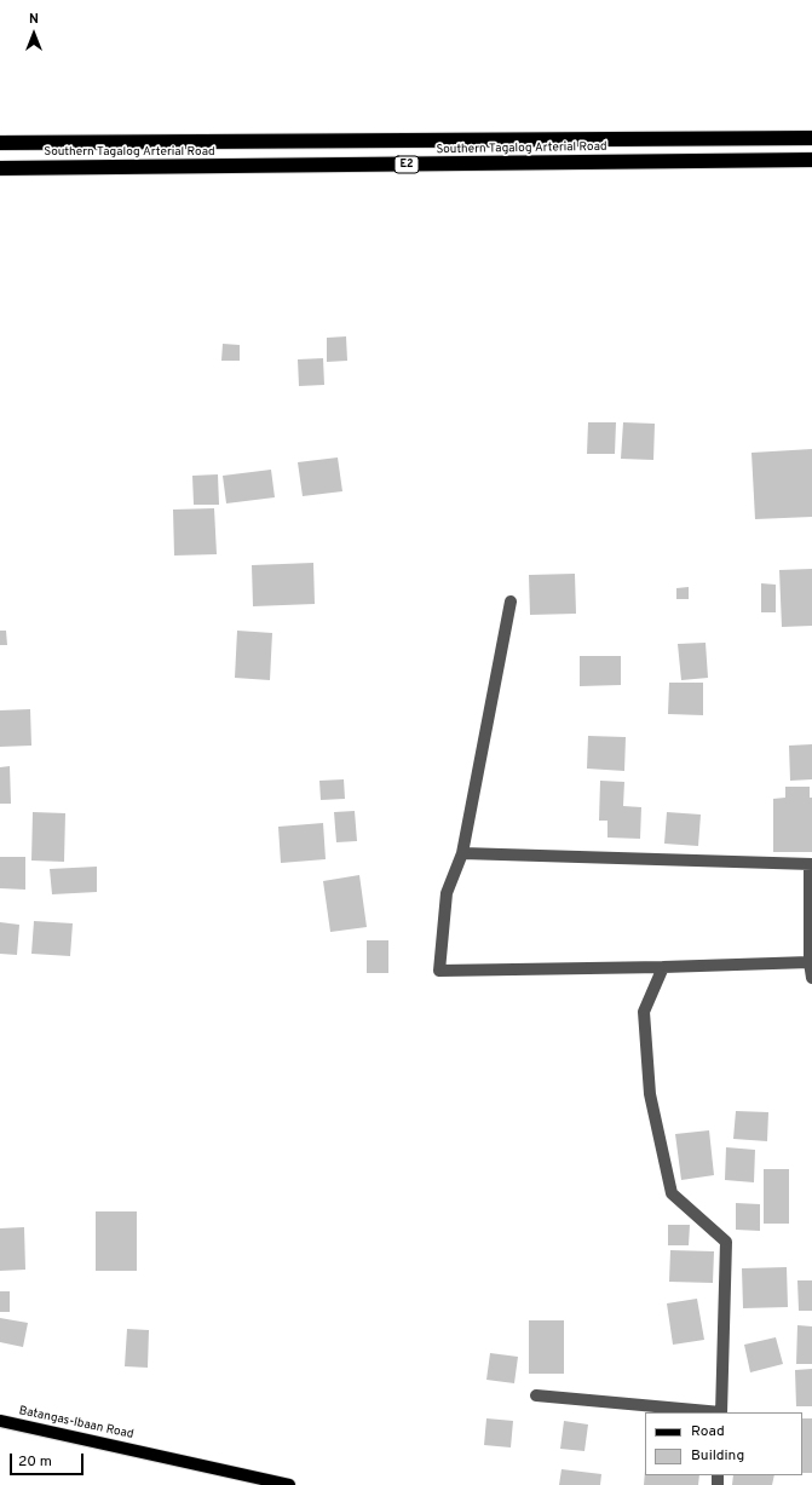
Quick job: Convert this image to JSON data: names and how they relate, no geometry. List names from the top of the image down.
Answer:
{
  "streets": {
    "highway": ["Southern Tagalog Arterial Road", "E2"],
    "main road": ["Batangas-Ibaan Road"]
  },
  "legend": ["Road", "Building"],
  "scale_bar": "20 m",
  "north": "top"
}
